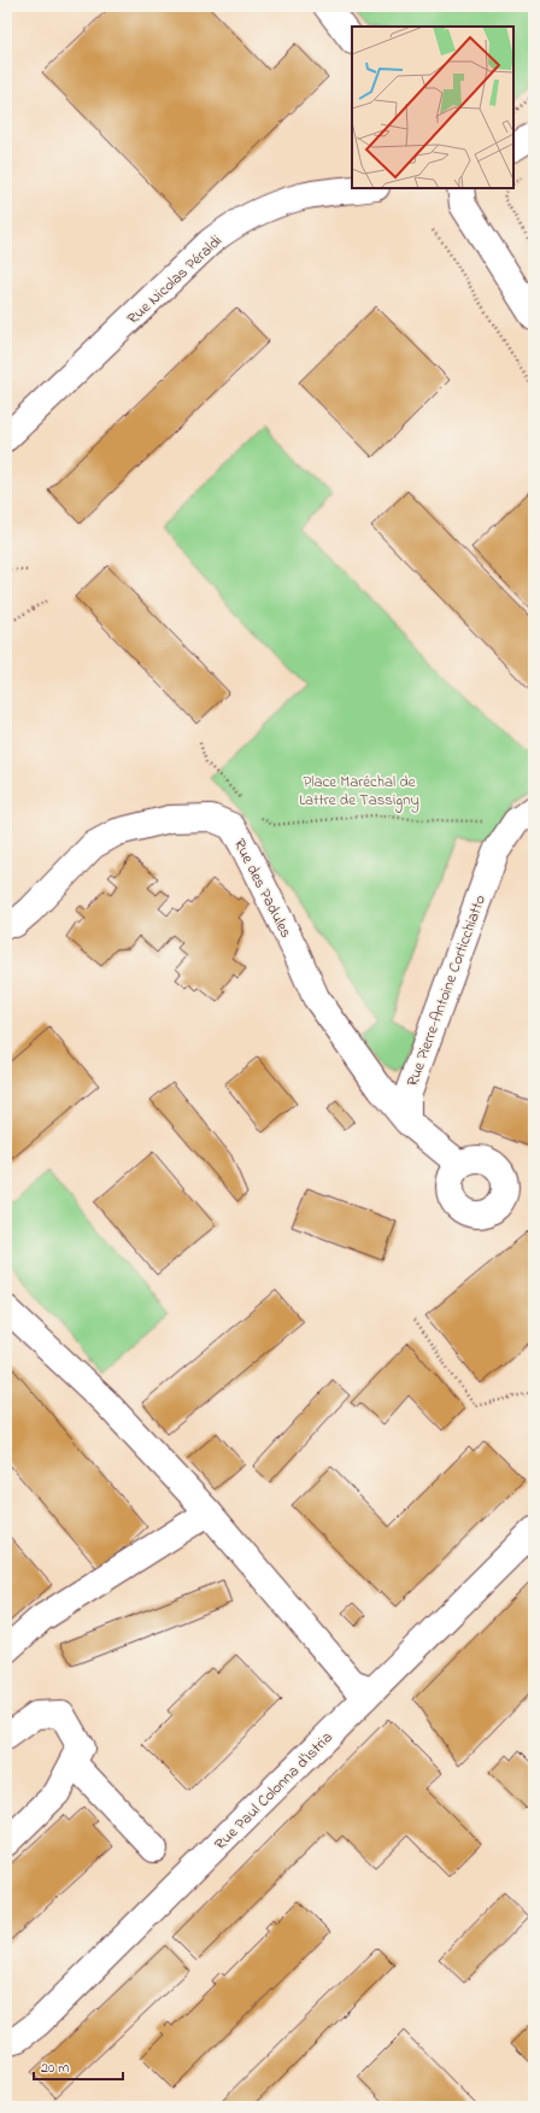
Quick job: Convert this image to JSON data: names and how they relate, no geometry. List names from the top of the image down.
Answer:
{
  "streets": {
    "street": [
      "Rue Nicolas Péraldi",
      "Rue des Padules",
      "Rue Pierre-Antoine Corticchiatto",
      "Rue Paul Colonna d'Istria"
    ]
  },
  "crossings": [
    ["Rue des Padules", "Rue Pierre-Antoine Corticchiatto"]
  ],
  "parks": ["Place Maréchal de Lattre de Tassigny"],
  "scale_bar": "20 m"
}
